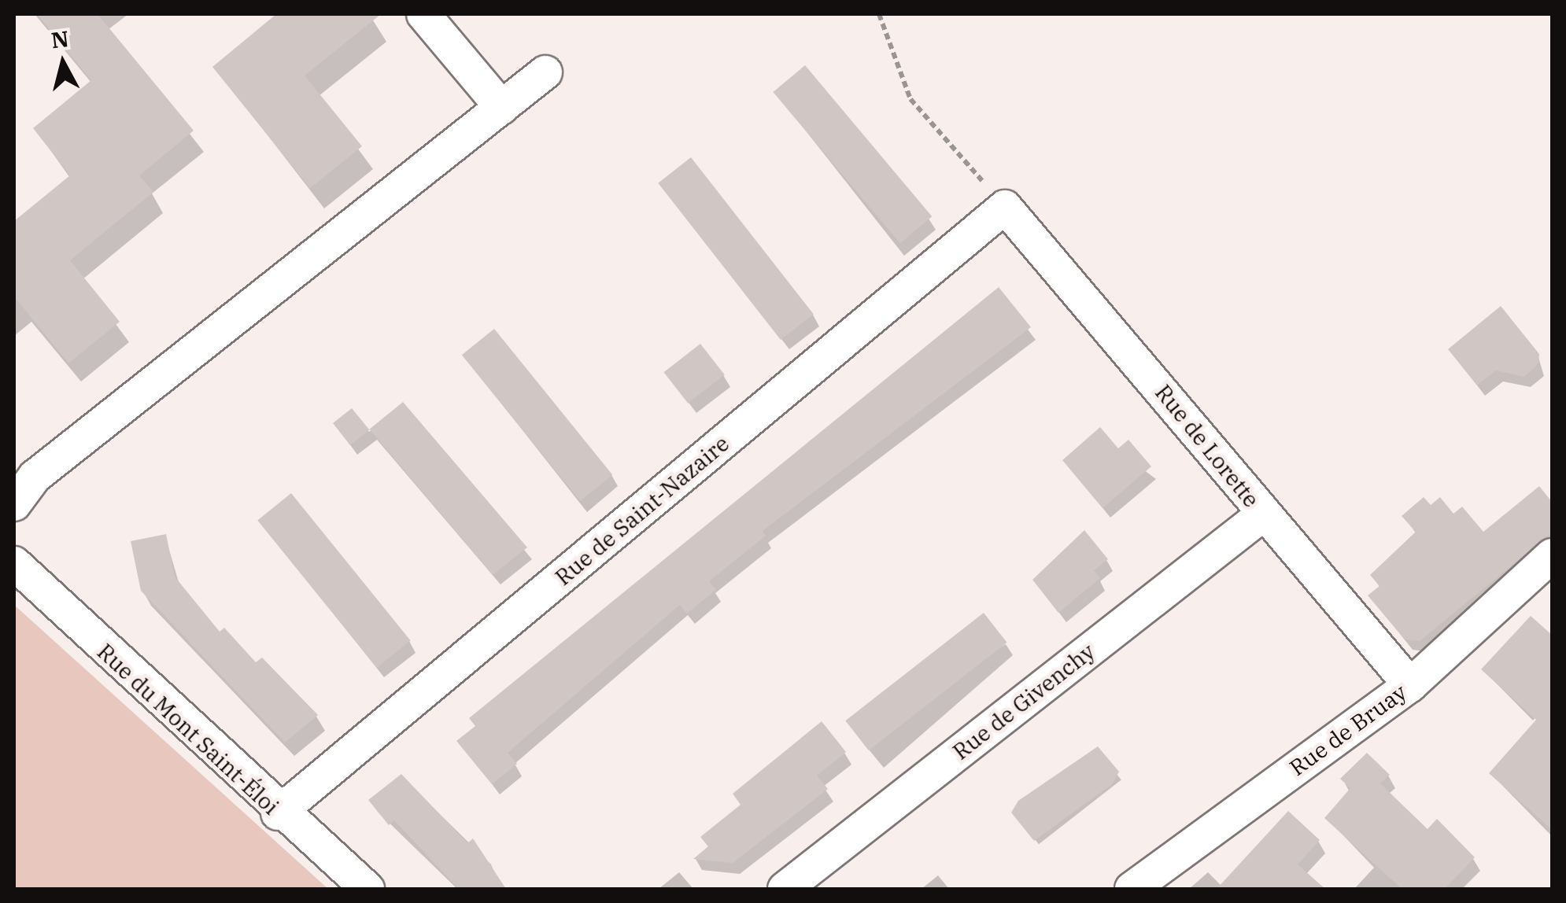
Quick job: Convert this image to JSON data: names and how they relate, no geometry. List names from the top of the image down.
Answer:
{
  "streets": {
    "street": [
      "Rue de Lorette",
      "Rue de Saint-Nazaire",
      "Rue de Givenchy",
      "Rue du Mont Saint-Éloi",
      "Rue de Bruay"
    ]
  },
  "crossings": [
    ["Rue de Lorette", "Rue de Saint-Nazaire"],
    ["Rue de Lorette", "Rue de Givenchy"],
    ["Rue de Lorette", "Rue de Bruay"],
    ["Rue de Saint-Nazaire", "Rue du Mont Saint-Éloi"]
  ],
  "north": "top"
}
